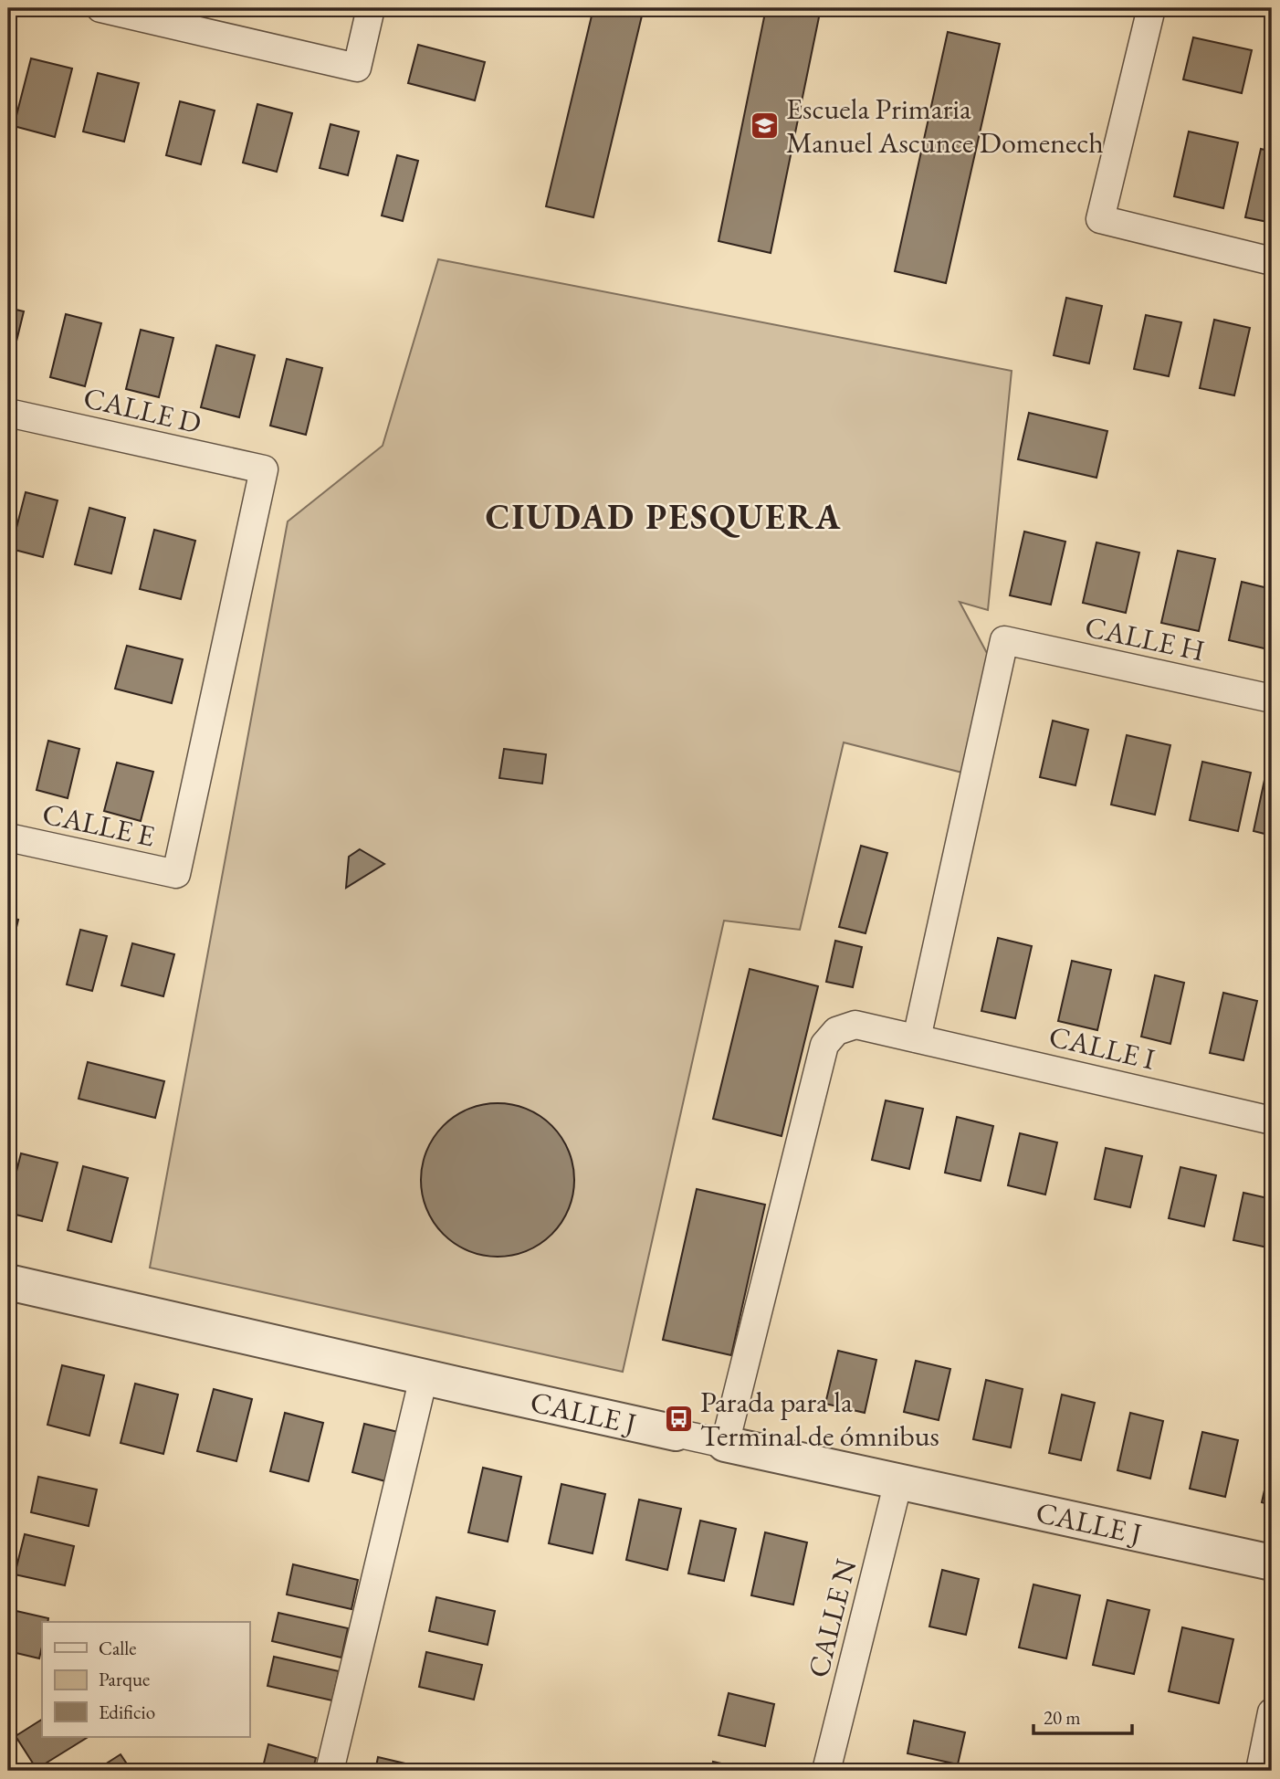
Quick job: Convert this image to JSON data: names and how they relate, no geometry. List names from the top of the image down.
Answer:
{
  "streets": {
    "street": [
      "CALLE D",
      "CALLE H",
      "CALLE E",
      "CALLE I",
      "CALLE J",
      "CALLE N"
    ]
  },
  "crossings": [
    ["CALLE D", "CALLE E"],
    ["CALLE H", "CALLE I"],
    ["CALLE I", "CALLE J"],
    ["CALLE J", "CALLE N"]
  ],
  "districts": ["CIUDAD PESQUERA"],
  "places": {
    "school or university": ["Escuela Primaria Manuel Ascunce Domenech"],
    "bus stop": ["Parada para la Terminal de ómnibus"]
  },
  "legend": ["Calle", "Parque", "Edificio"],
  "scale_bar": "20 m"
}
